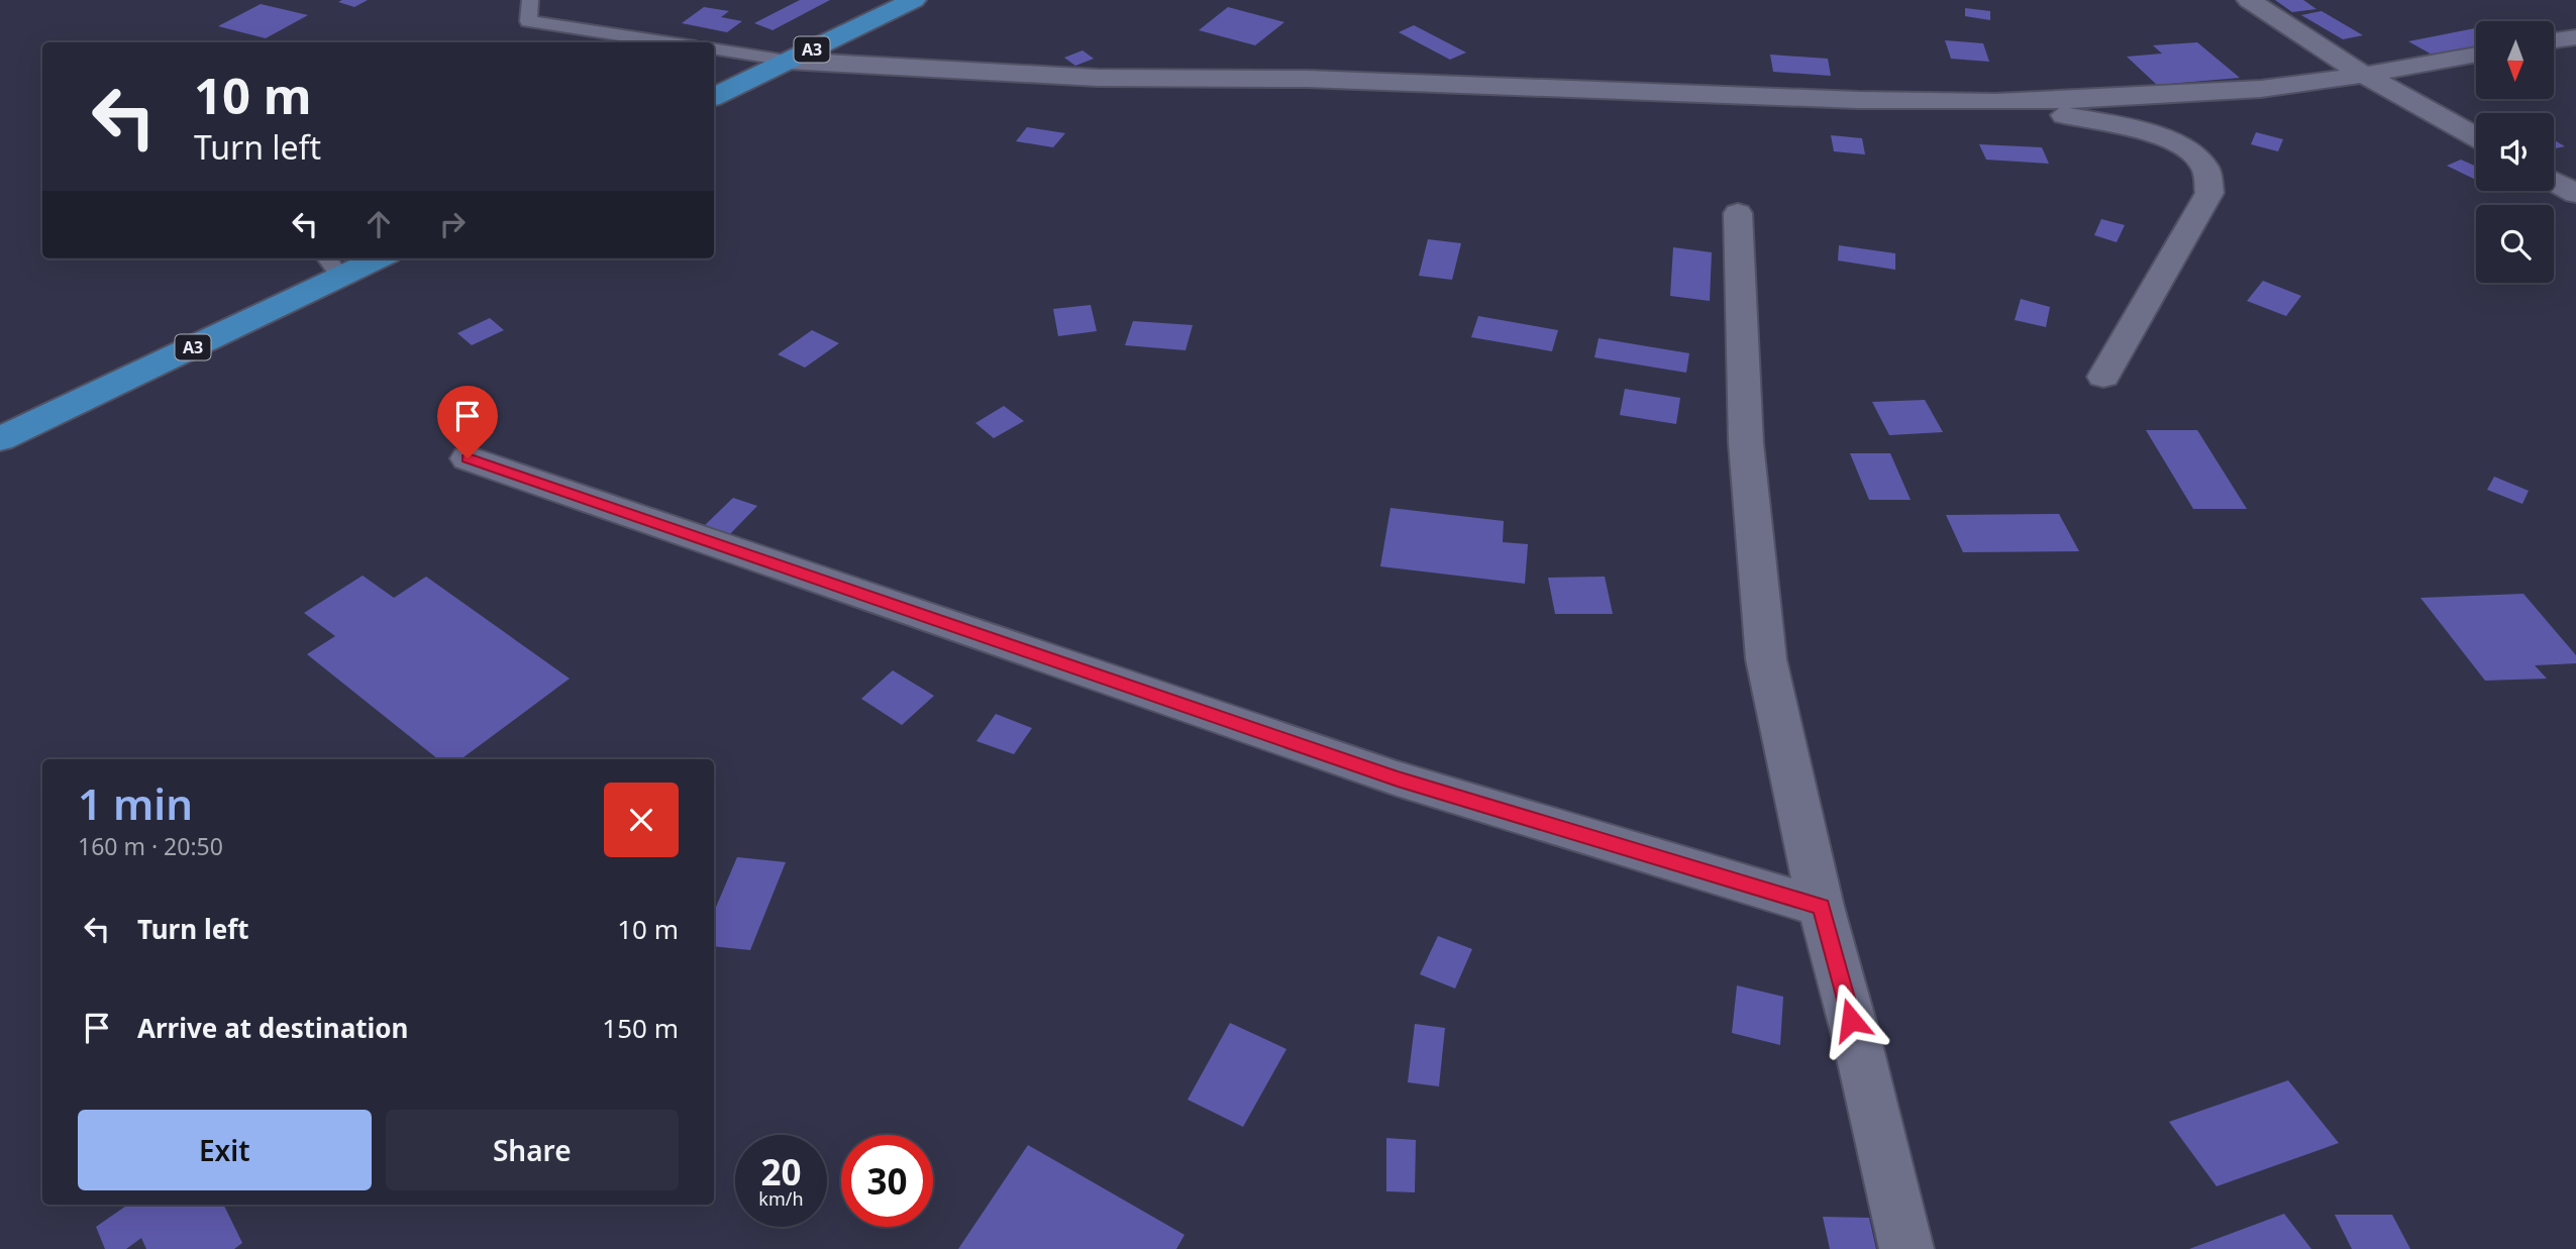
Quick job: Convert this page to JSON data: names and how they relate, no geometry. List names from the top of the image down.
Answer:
{
  "streets": {
    "highway": ["A3"]
  },
  "north": "bottom",
  "page": {
    "turn": ["10 m", "Turn left"],
    "heading": ["1 min", "160 m · 20:50"],
    "list": [
      {
        "name": "Turn left",
        "value": "10 m"
      },
      {
        "name": "Arrive at destination",
        "value": "150 m"
      }
    ],
    "buttons": ["Exit", "Share"],
    "speed": "20 km/h",
    "limit": "30"
  }
}
